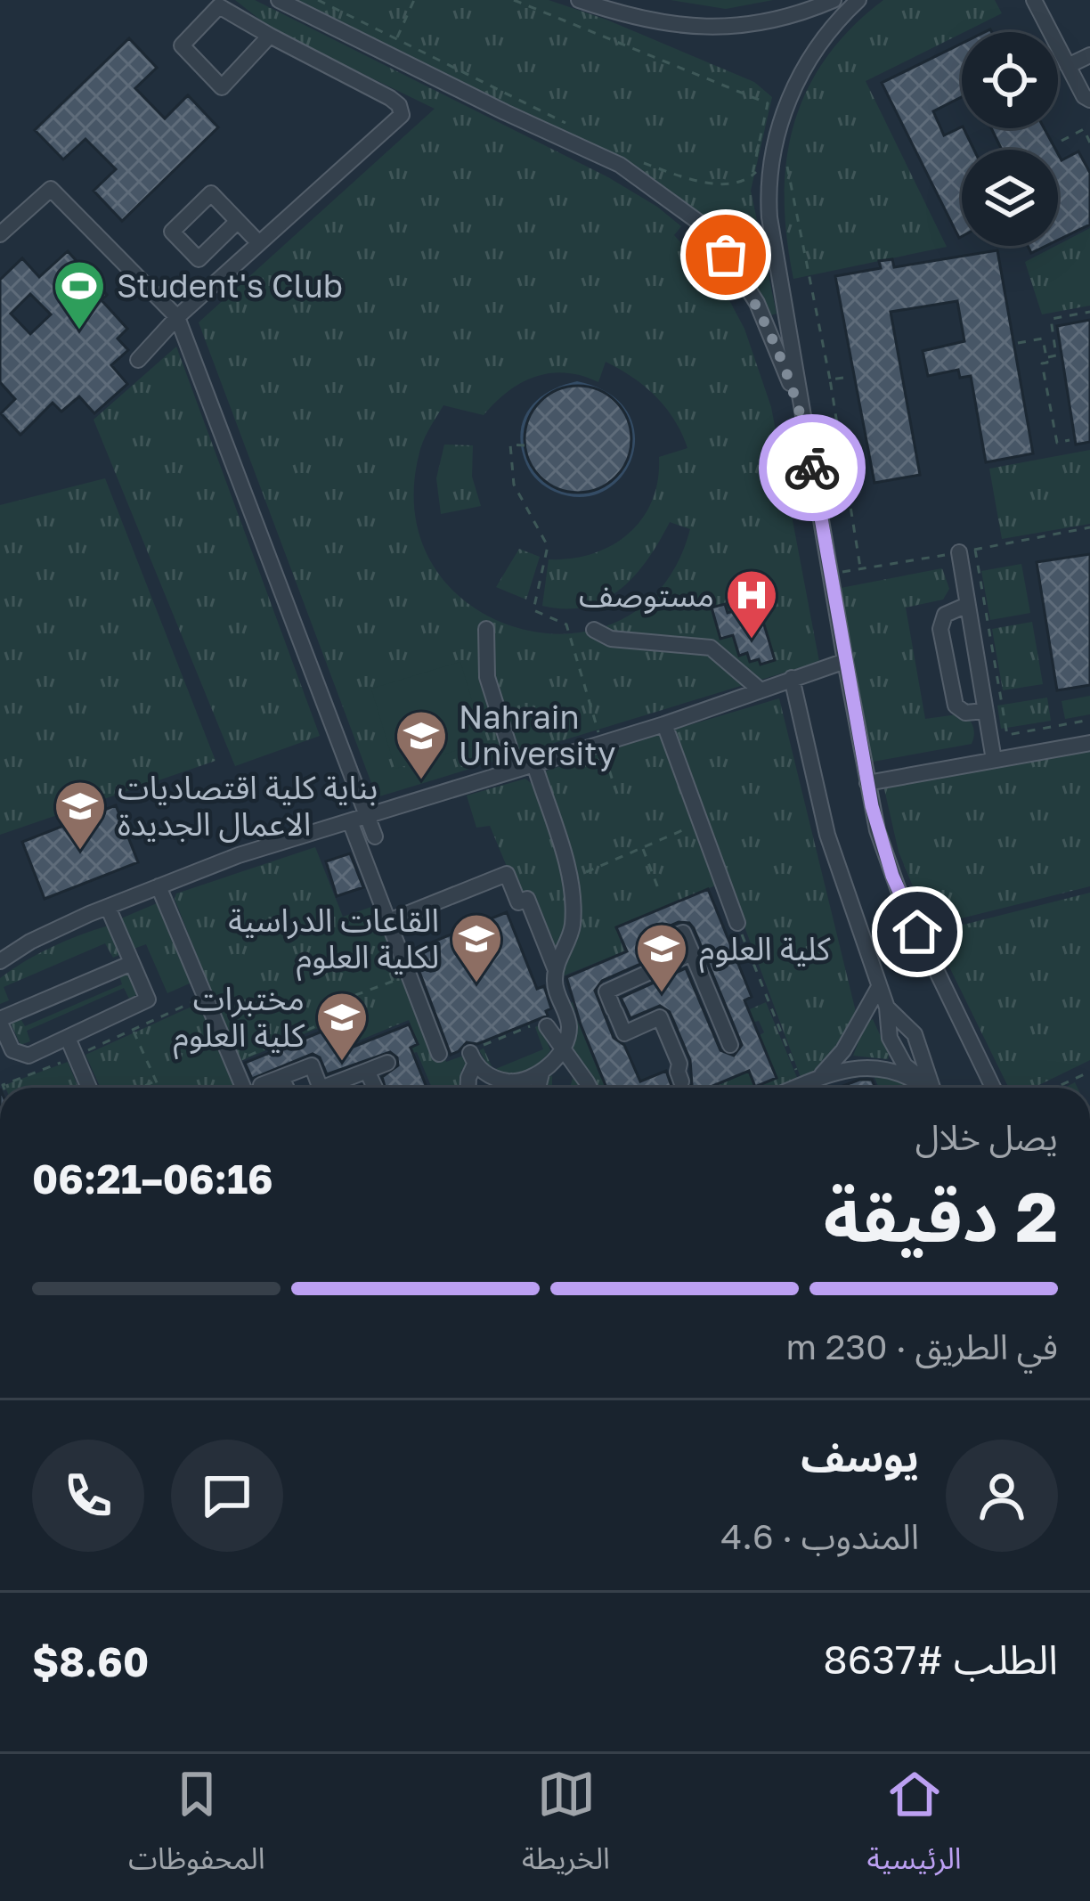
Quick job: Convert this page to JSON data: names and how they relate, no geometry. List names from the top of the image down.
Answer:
{
  "places": {
    "sports": ["Student's Club"],
    "hospital": ["مستوصف"],
    "school or university": [
      "Nahrain University",
      "بناية كلية اقتصاديات الاعمال الجديدة",
      "القاعات الدراسية لكلية العلوم",
      "كلية العلوم",
      "مختبرات كلية العلوم"
    ]
  },
  "page": {
    "heading": ["2 دقيقة", "يصل خلال", "06:16–06:21"],
    "panel": [
      "يوسف",
      "المندوب · 4.6",
      "الطلب #8637",
      "$8.60"
    ],
    "bar": "في الطريق · 230 m",
    "tabs": ["الرئيسية", "الخريطة", "المحفوظات"]
  }
}
